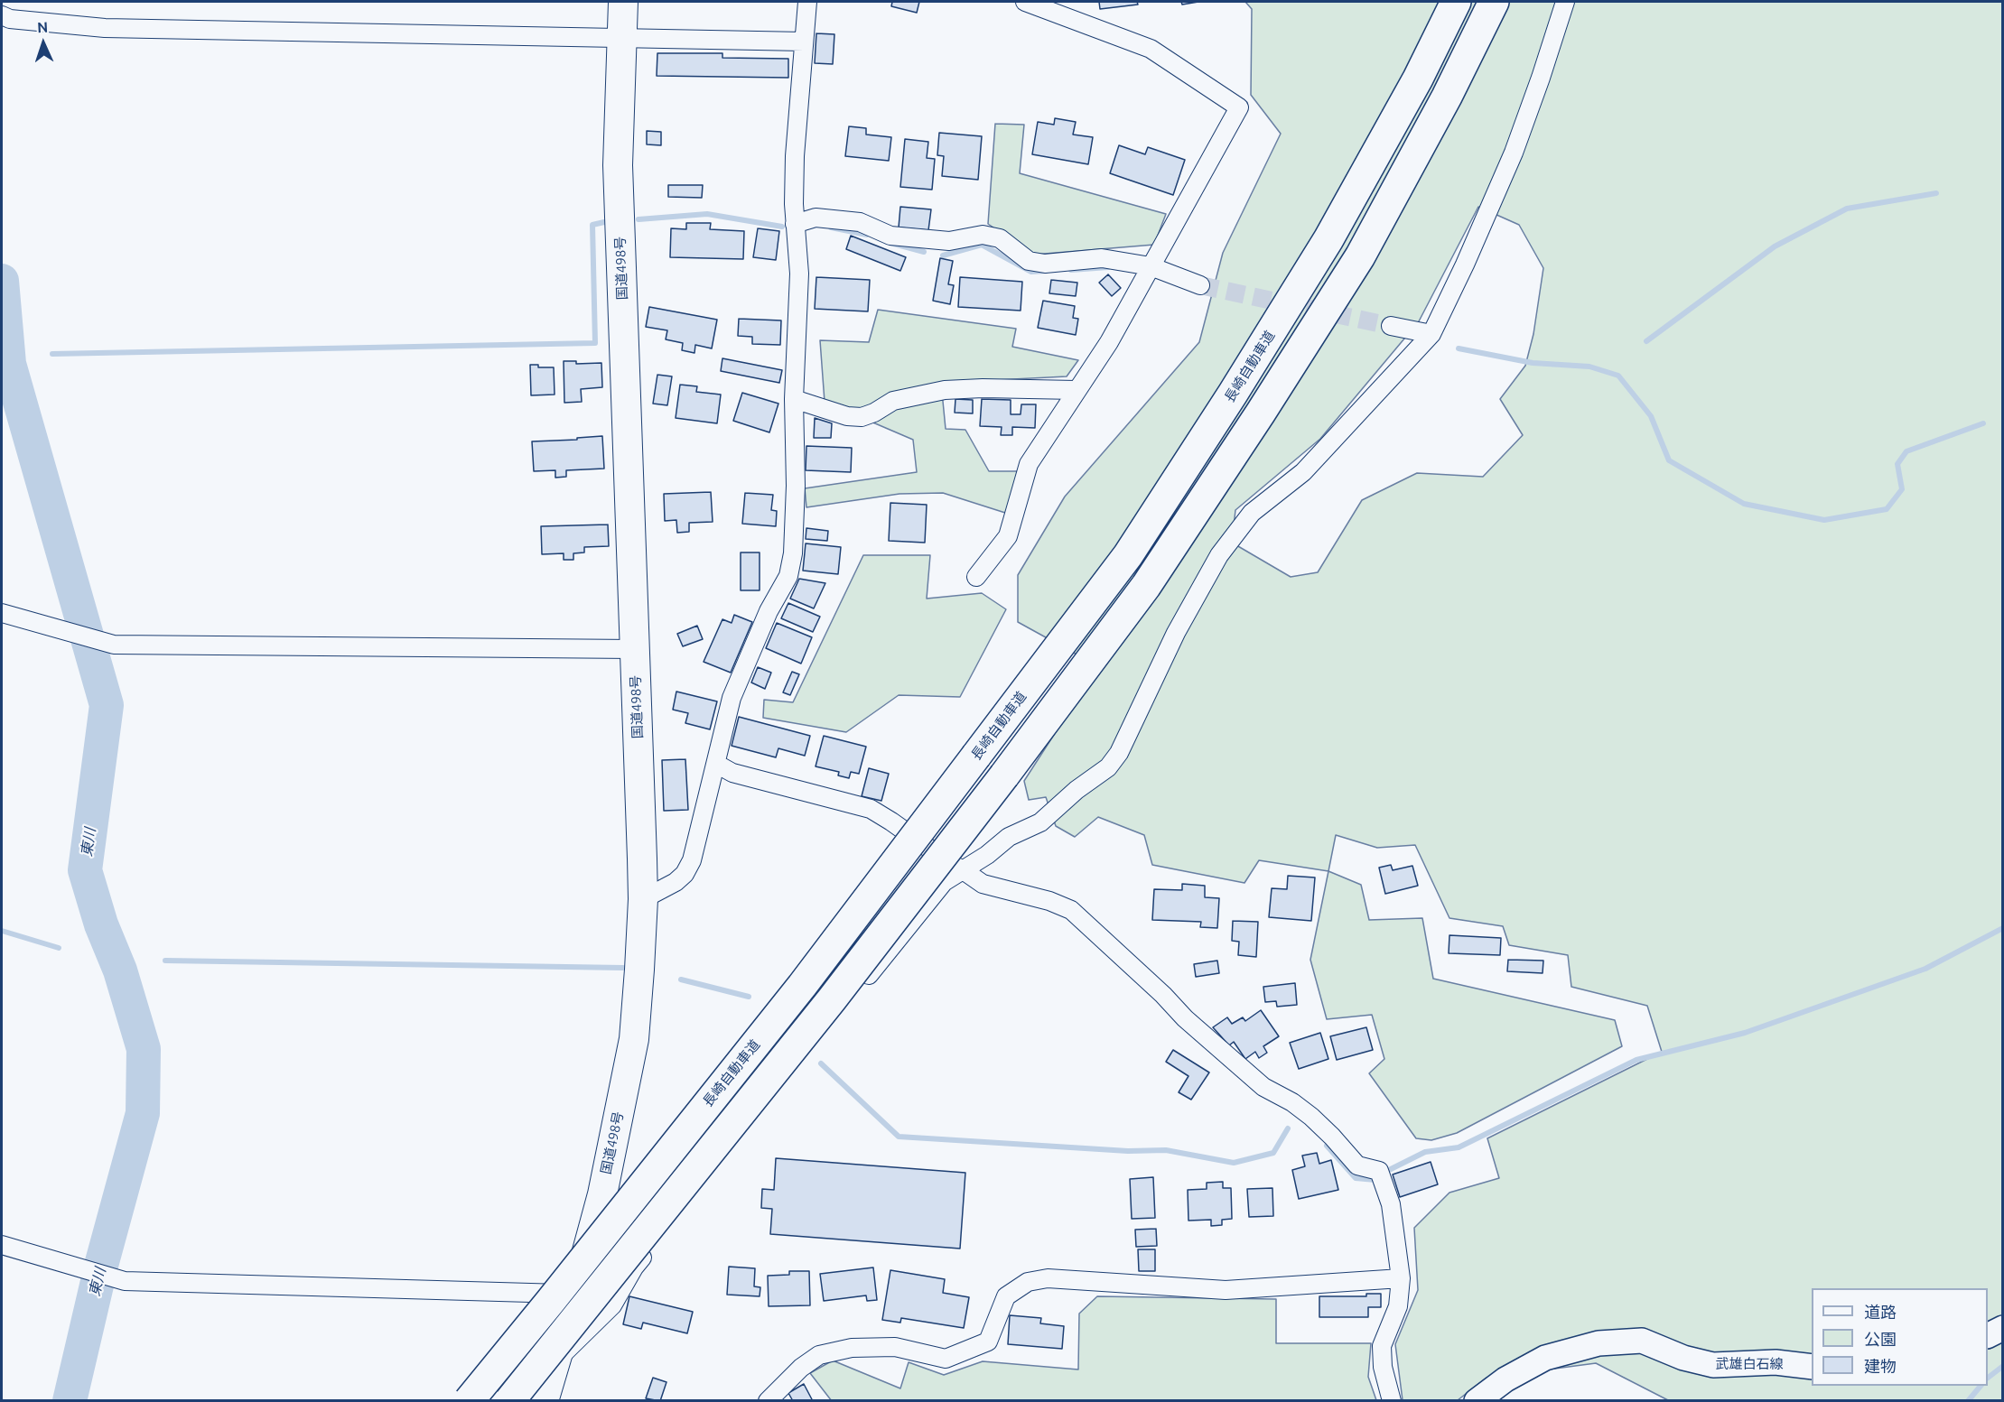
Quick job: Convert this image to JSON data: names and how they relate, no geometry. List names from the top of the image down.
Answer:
{
  "streets": {
    "highway": ["国道498号", "長崎自動車道"],
    "main road": ["武雄白石線"]
  },
  "water": ["東川"],
  "legend": ["道路", "公園", "建物"],
  "north": "top"
}
